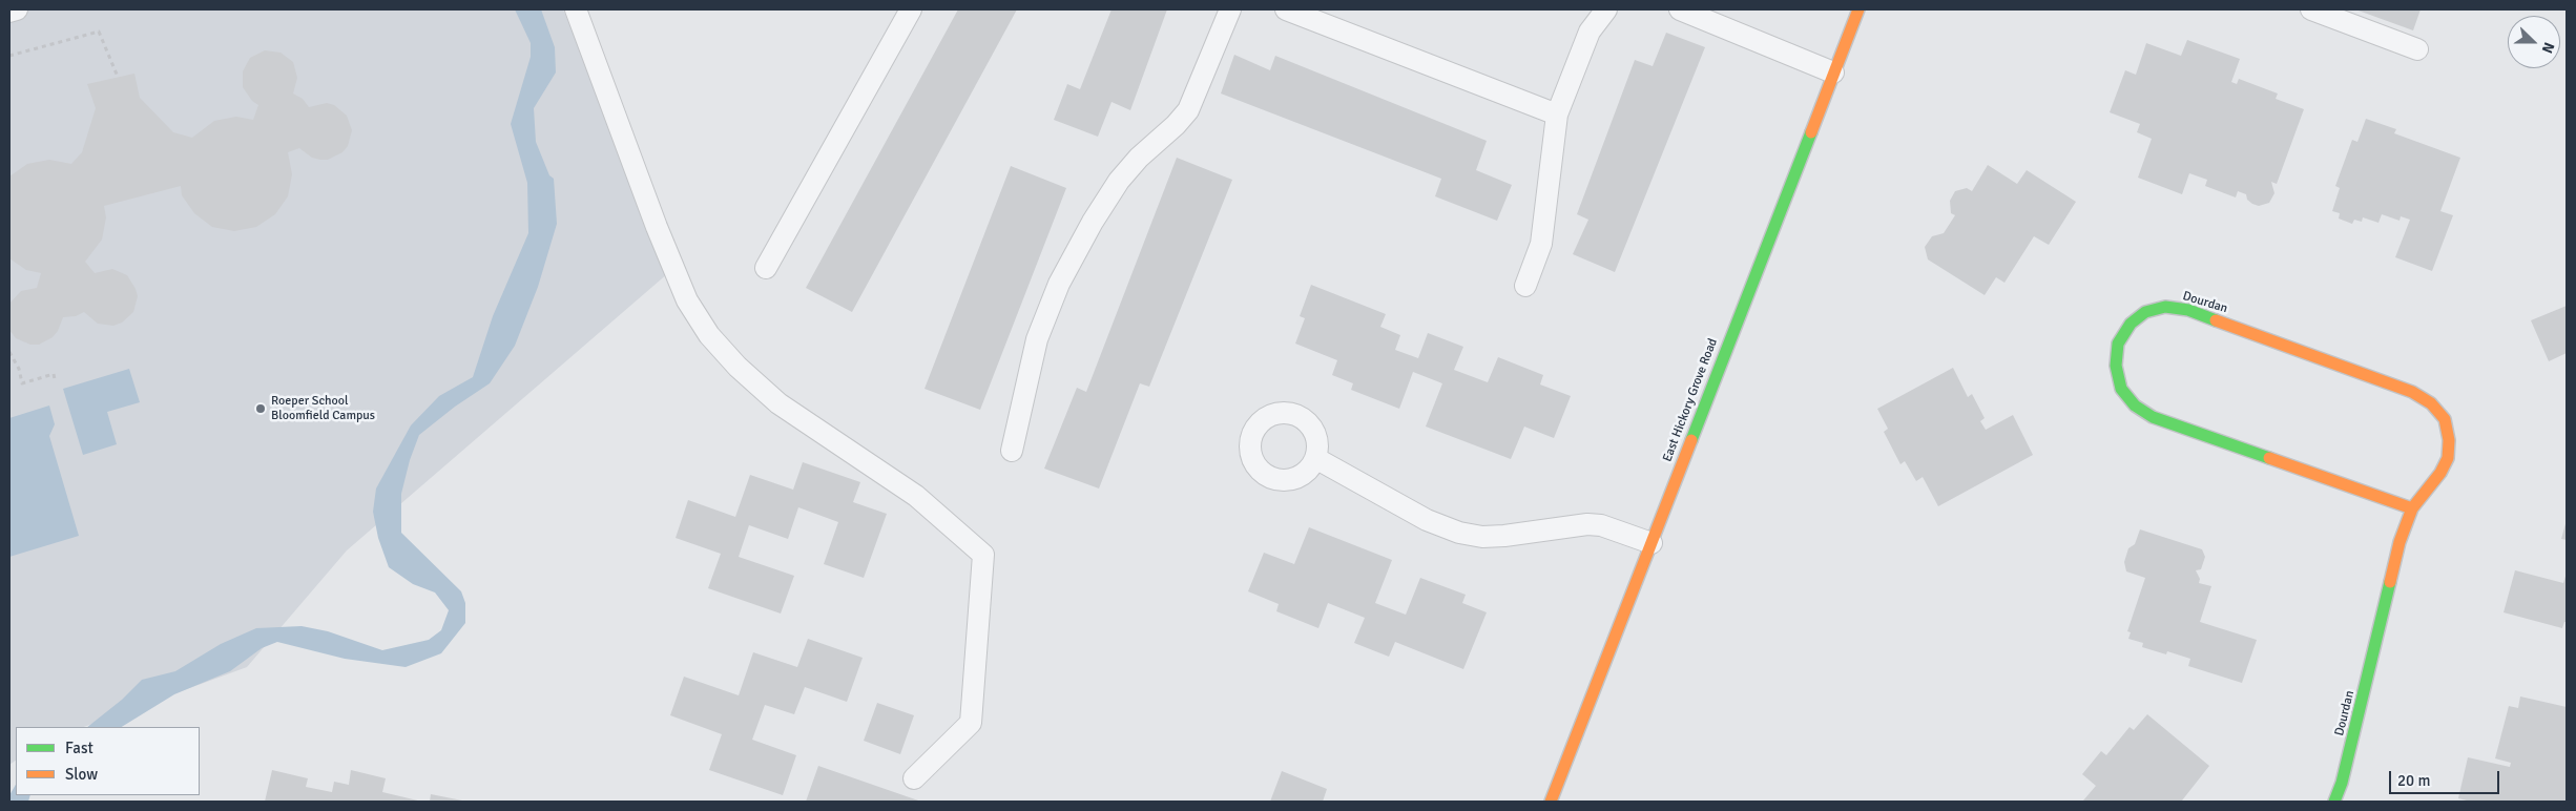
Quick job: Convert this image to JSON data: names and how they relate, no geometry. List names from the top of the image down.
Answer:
{
  "streets": {
    "street": ["Dourdan", "East Hickory Grove Road"]
  },
  "places": ["Roeper School Bloomfield Campus"],
  "legend": ["Fast", "Slow"],
  "scale_bar": "20 m",
  "north": "right"
}
